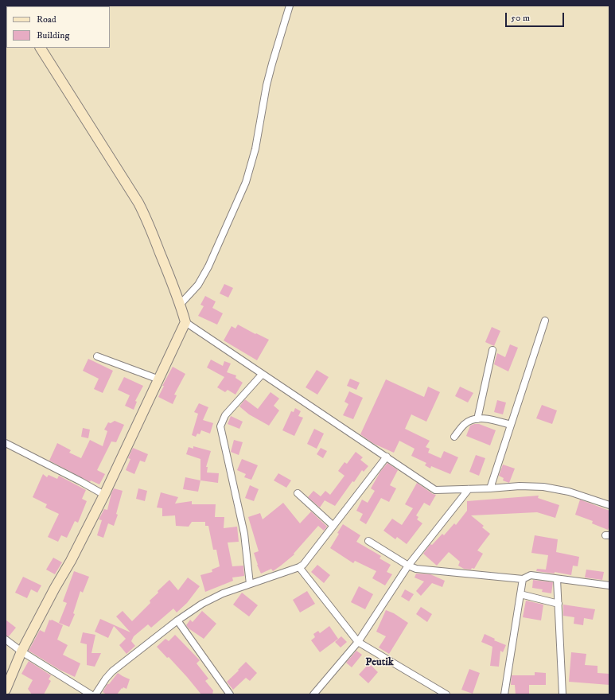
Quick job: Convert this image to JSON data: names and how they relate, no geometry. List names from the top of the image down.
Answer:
{
  "districts": ["Peutik"],
  "legend": ["Road", "Building"],
  "scale_bar": "50 m"
}
